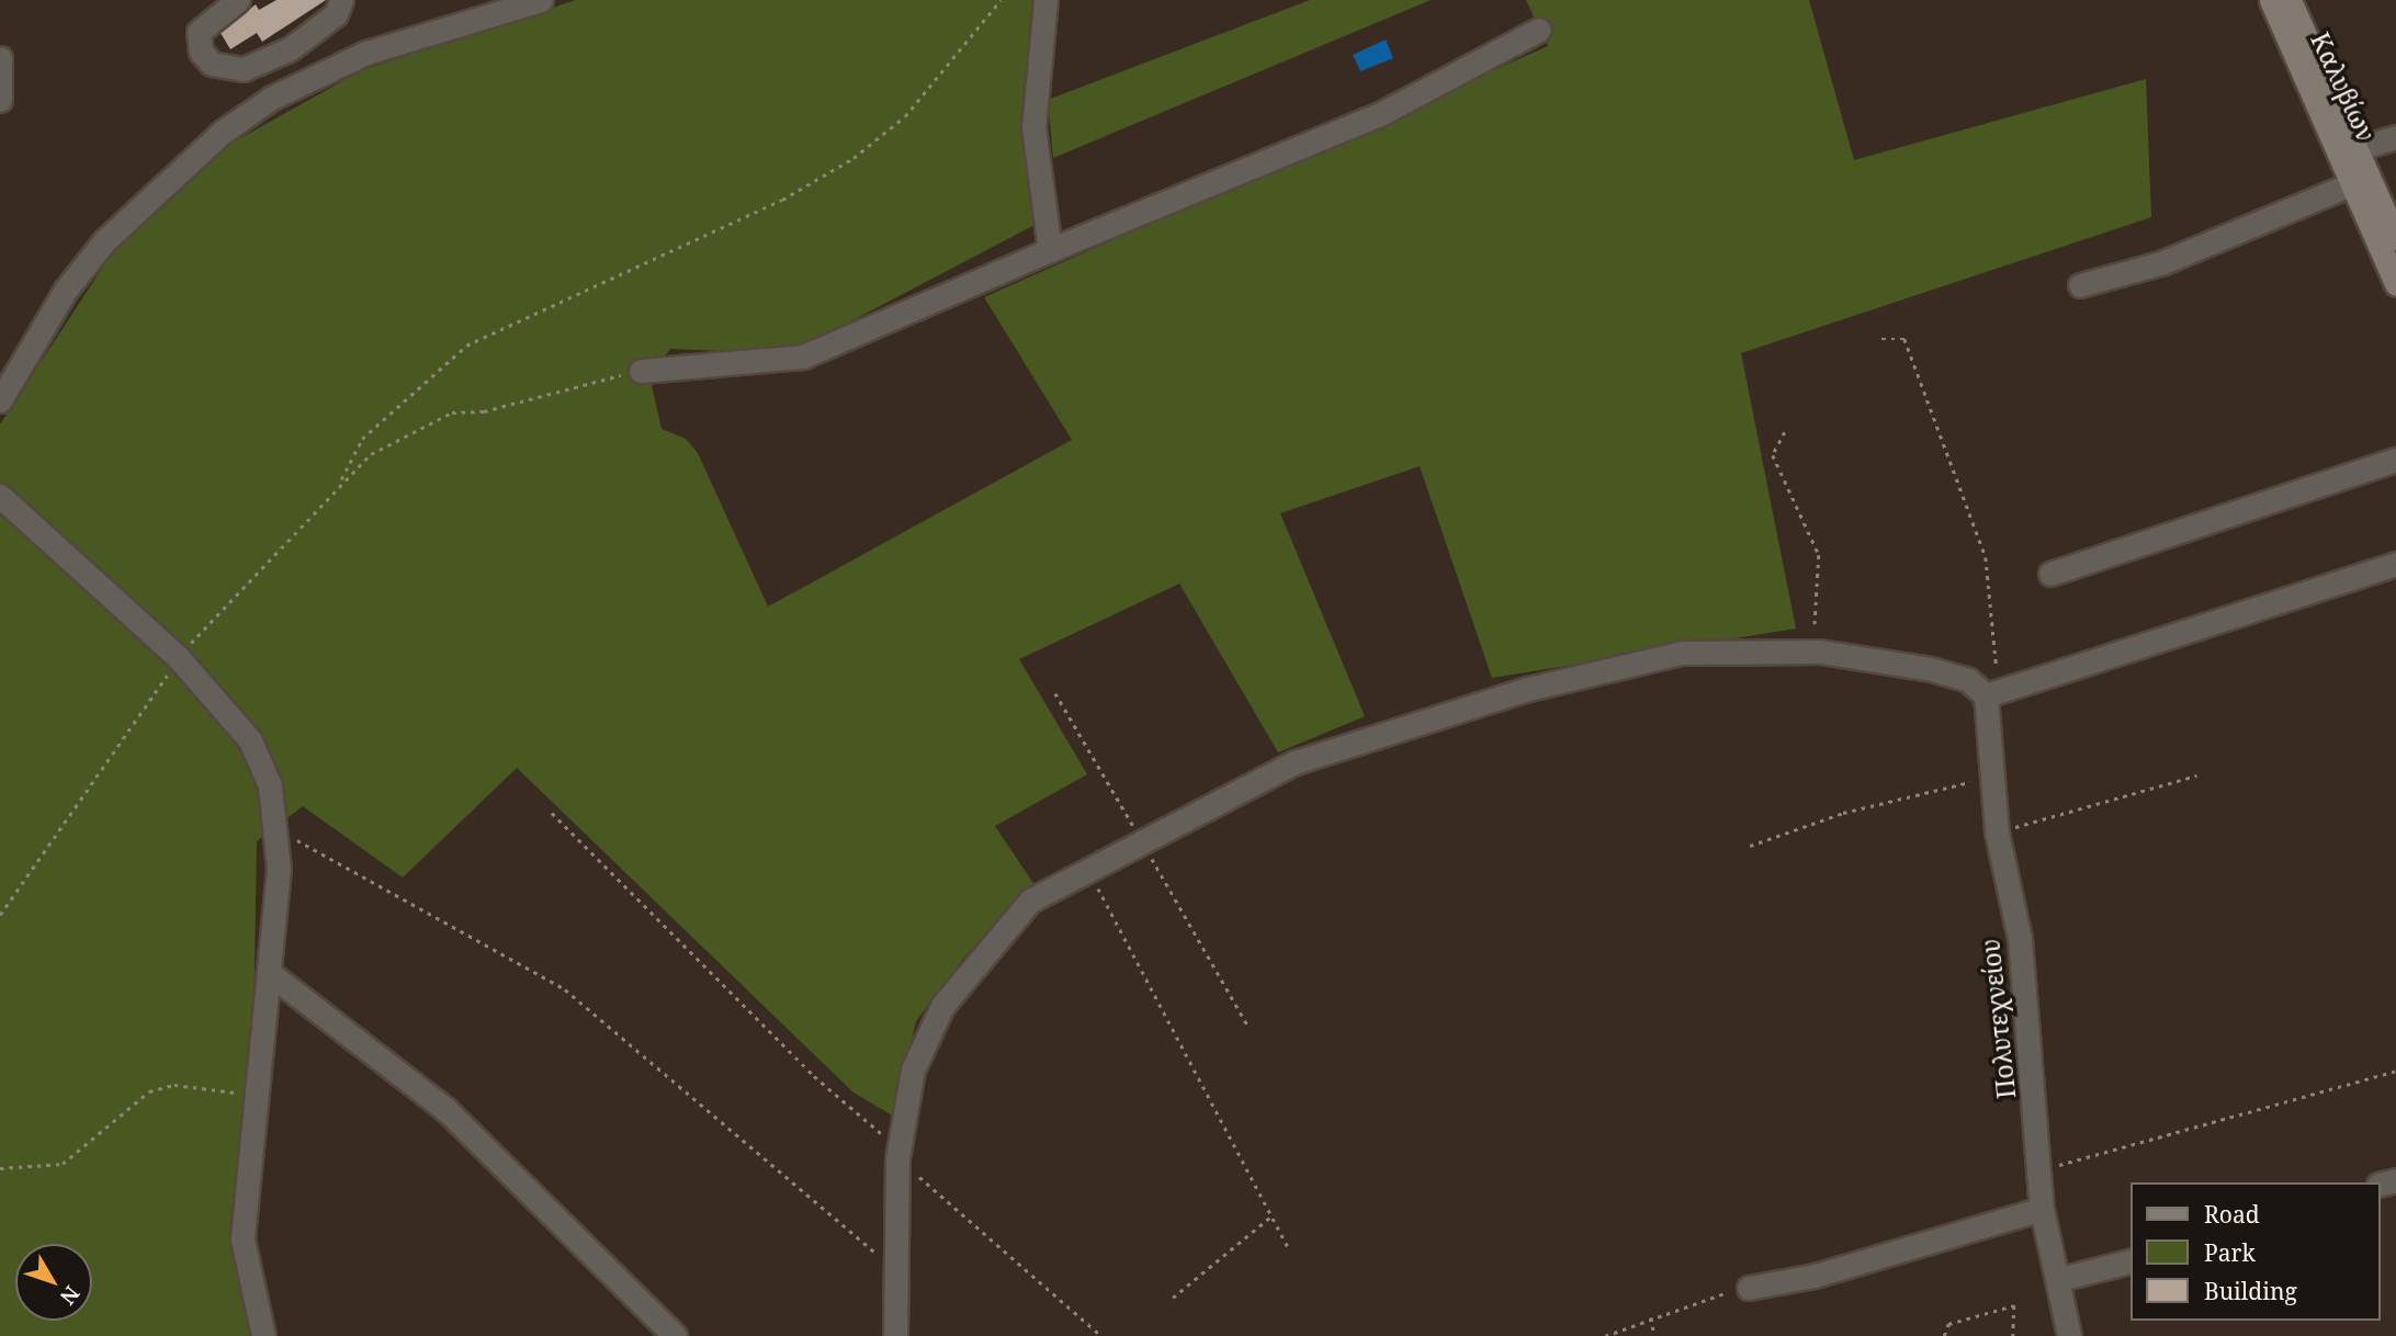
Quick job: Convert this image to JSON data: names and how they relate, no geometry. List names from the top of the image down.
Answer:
{
  "streets": {
    "main road": ["Καλυβίων"],
    "street": ["Πολυτεχνείου"]
  },
  "legend": ["Road", "Park", "Building"],
  "north": "bottom right"
}
